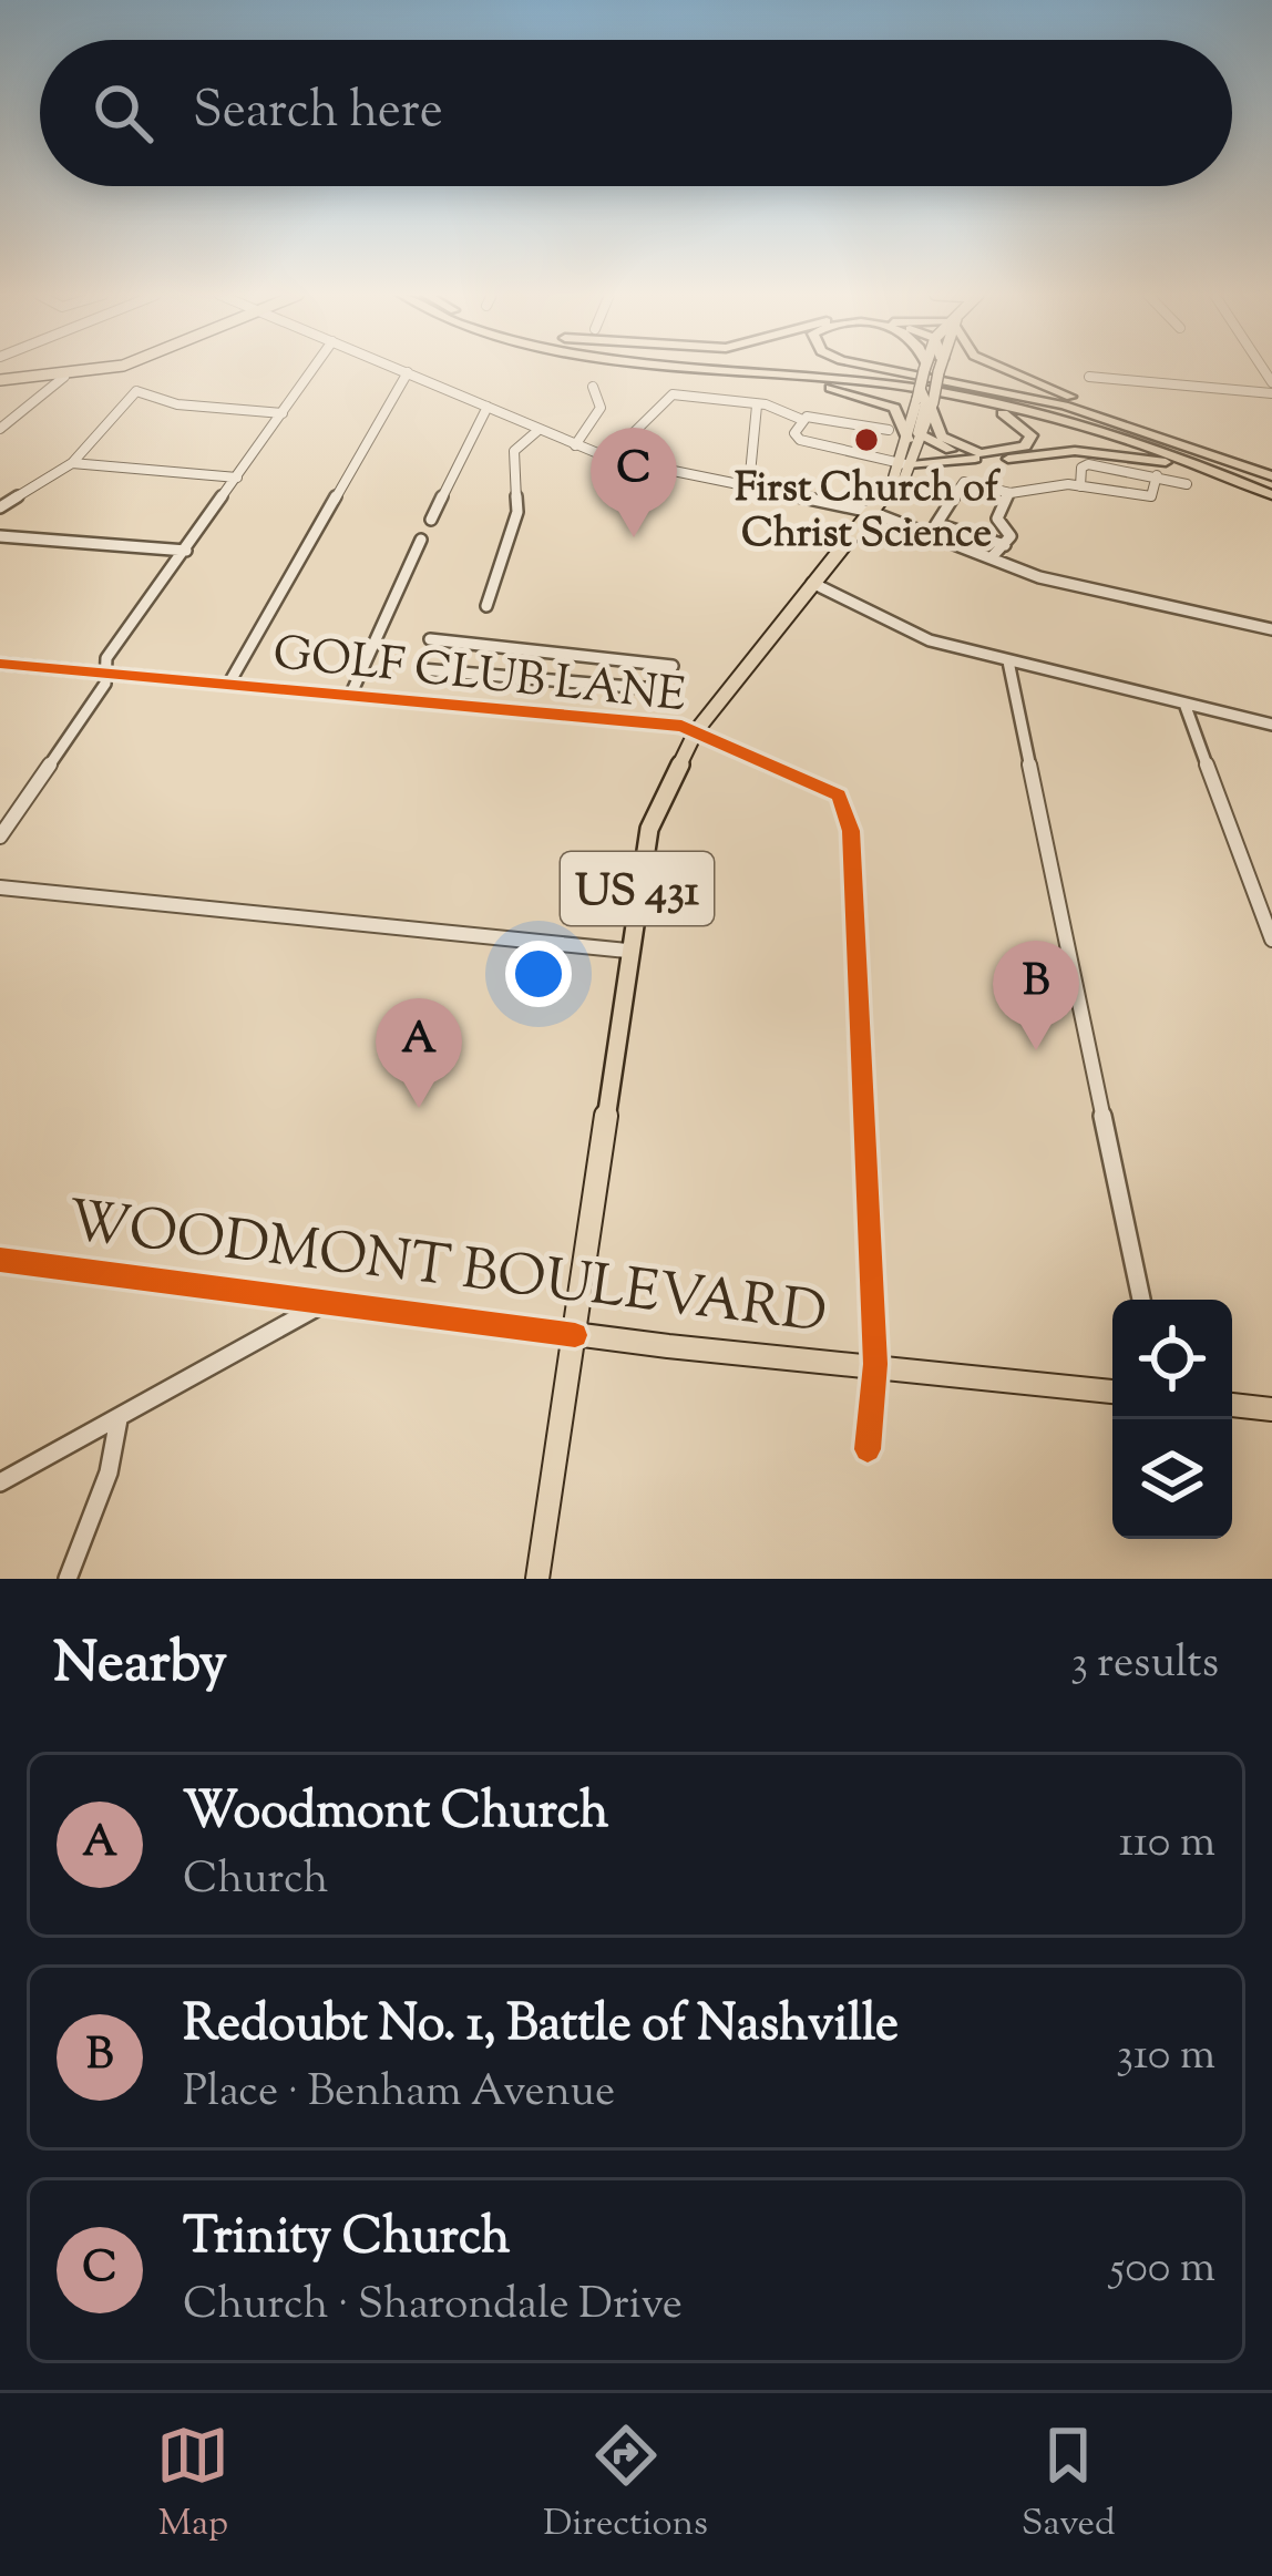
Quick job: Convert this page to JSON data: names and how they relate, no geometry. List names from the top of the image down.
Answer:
{
  "streets": {
    "main road": ["US 431", "WOODMONT BOULEVARD"],
    "street": ["GOLF CLUB LANE"]
  },
  "crossings": [
    ["GOLF CLUB LANE", "US 431"],
    ["GOLF CLUB LANE", "WOODMONT BOULEVARD"],
    ["US 431", "WOODMONT BOULEVARD"]
  ],
  "places": ["First Church of Christ Science"],
  "page": {
    "search": "Search here",
    "pins": ["C", "B", "A"],
    "heading": ["Nearby", "3 results"],
    "list": [
      {
        "mark": "A",
        "name": "Woodmont Church",
        "note": "Church",
        "value": "110 m"
      },
      {
        "mark": "B",
        "name": "Redoubt No. 1, Battle of Nashville",
        "note": "Place · Benham Avenue",
        "value": "310 m"
      },
      {
        "mark": "C",
        "name": "Trinity Church",
        "note": "Church · Sharondale Drive",
        "value": "500 m"
      }
    ],
    "nav": ["Map", "Directions", "Saved"]
  }
}
